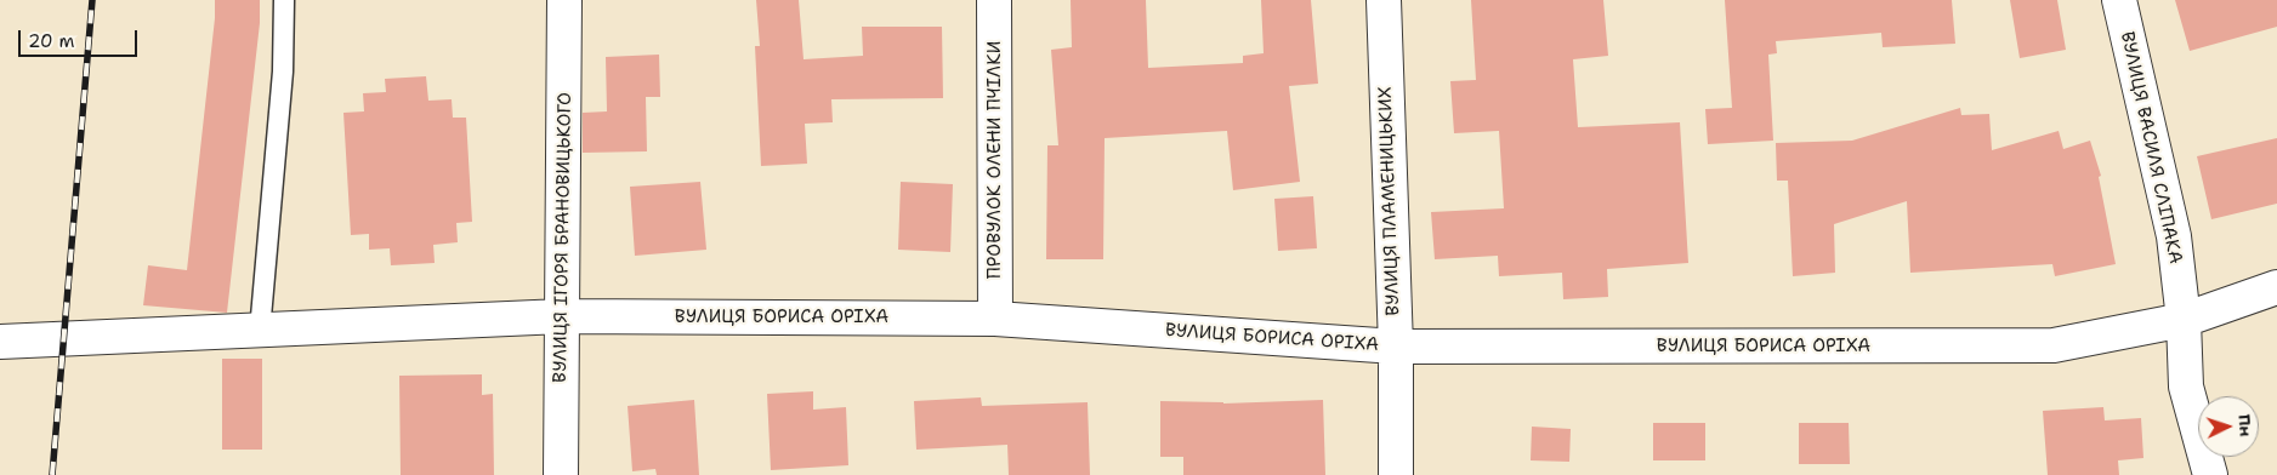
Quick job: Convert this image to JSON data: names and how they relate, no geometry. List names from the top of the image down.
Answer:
{
  "streets": {
    "street": [
      "ВУЛИЦЯ ВАСИЛЯ СЛІПАКА",
      "ПРОВУЛОК ОЛЕНИ ПЧІЛКИ",
      "ВУЛИЦЯ ПЛАМЕНИЦЬКИХ",
      "ВУЛИЦЯ ІГОРЯ БРАНОВИЦЬКОГО",
      "ВУЛИЦЯ БОРИСА ОРІХА"
    ]
  },
  "crossings": [
    ["ВУЛИЦЯ ВАСИЛЯ СЛІПАКА", "ВУЛИЦЯ БОРИСА ОРІХА"],
    ["ПРОВУЛОК ОЛЕНИ ПЧІЛКИ", "ВУЛИЦЯ БОРИСА ОРІХА"],
    ["ВУЛИЦЯ ПЛАМЕНИЦЬКИХ", "ВУЛИЦЯ БОРИСА ОРІХА"],
    ["ВУЛИЦЯ ІГОРЯ БРАНОВИЦЬКОГО", "ВУЛИЦЯ БОРИСА ОРІХА"]
  ],
  "scale_bar": "20 m",
  "north": "right"
}
